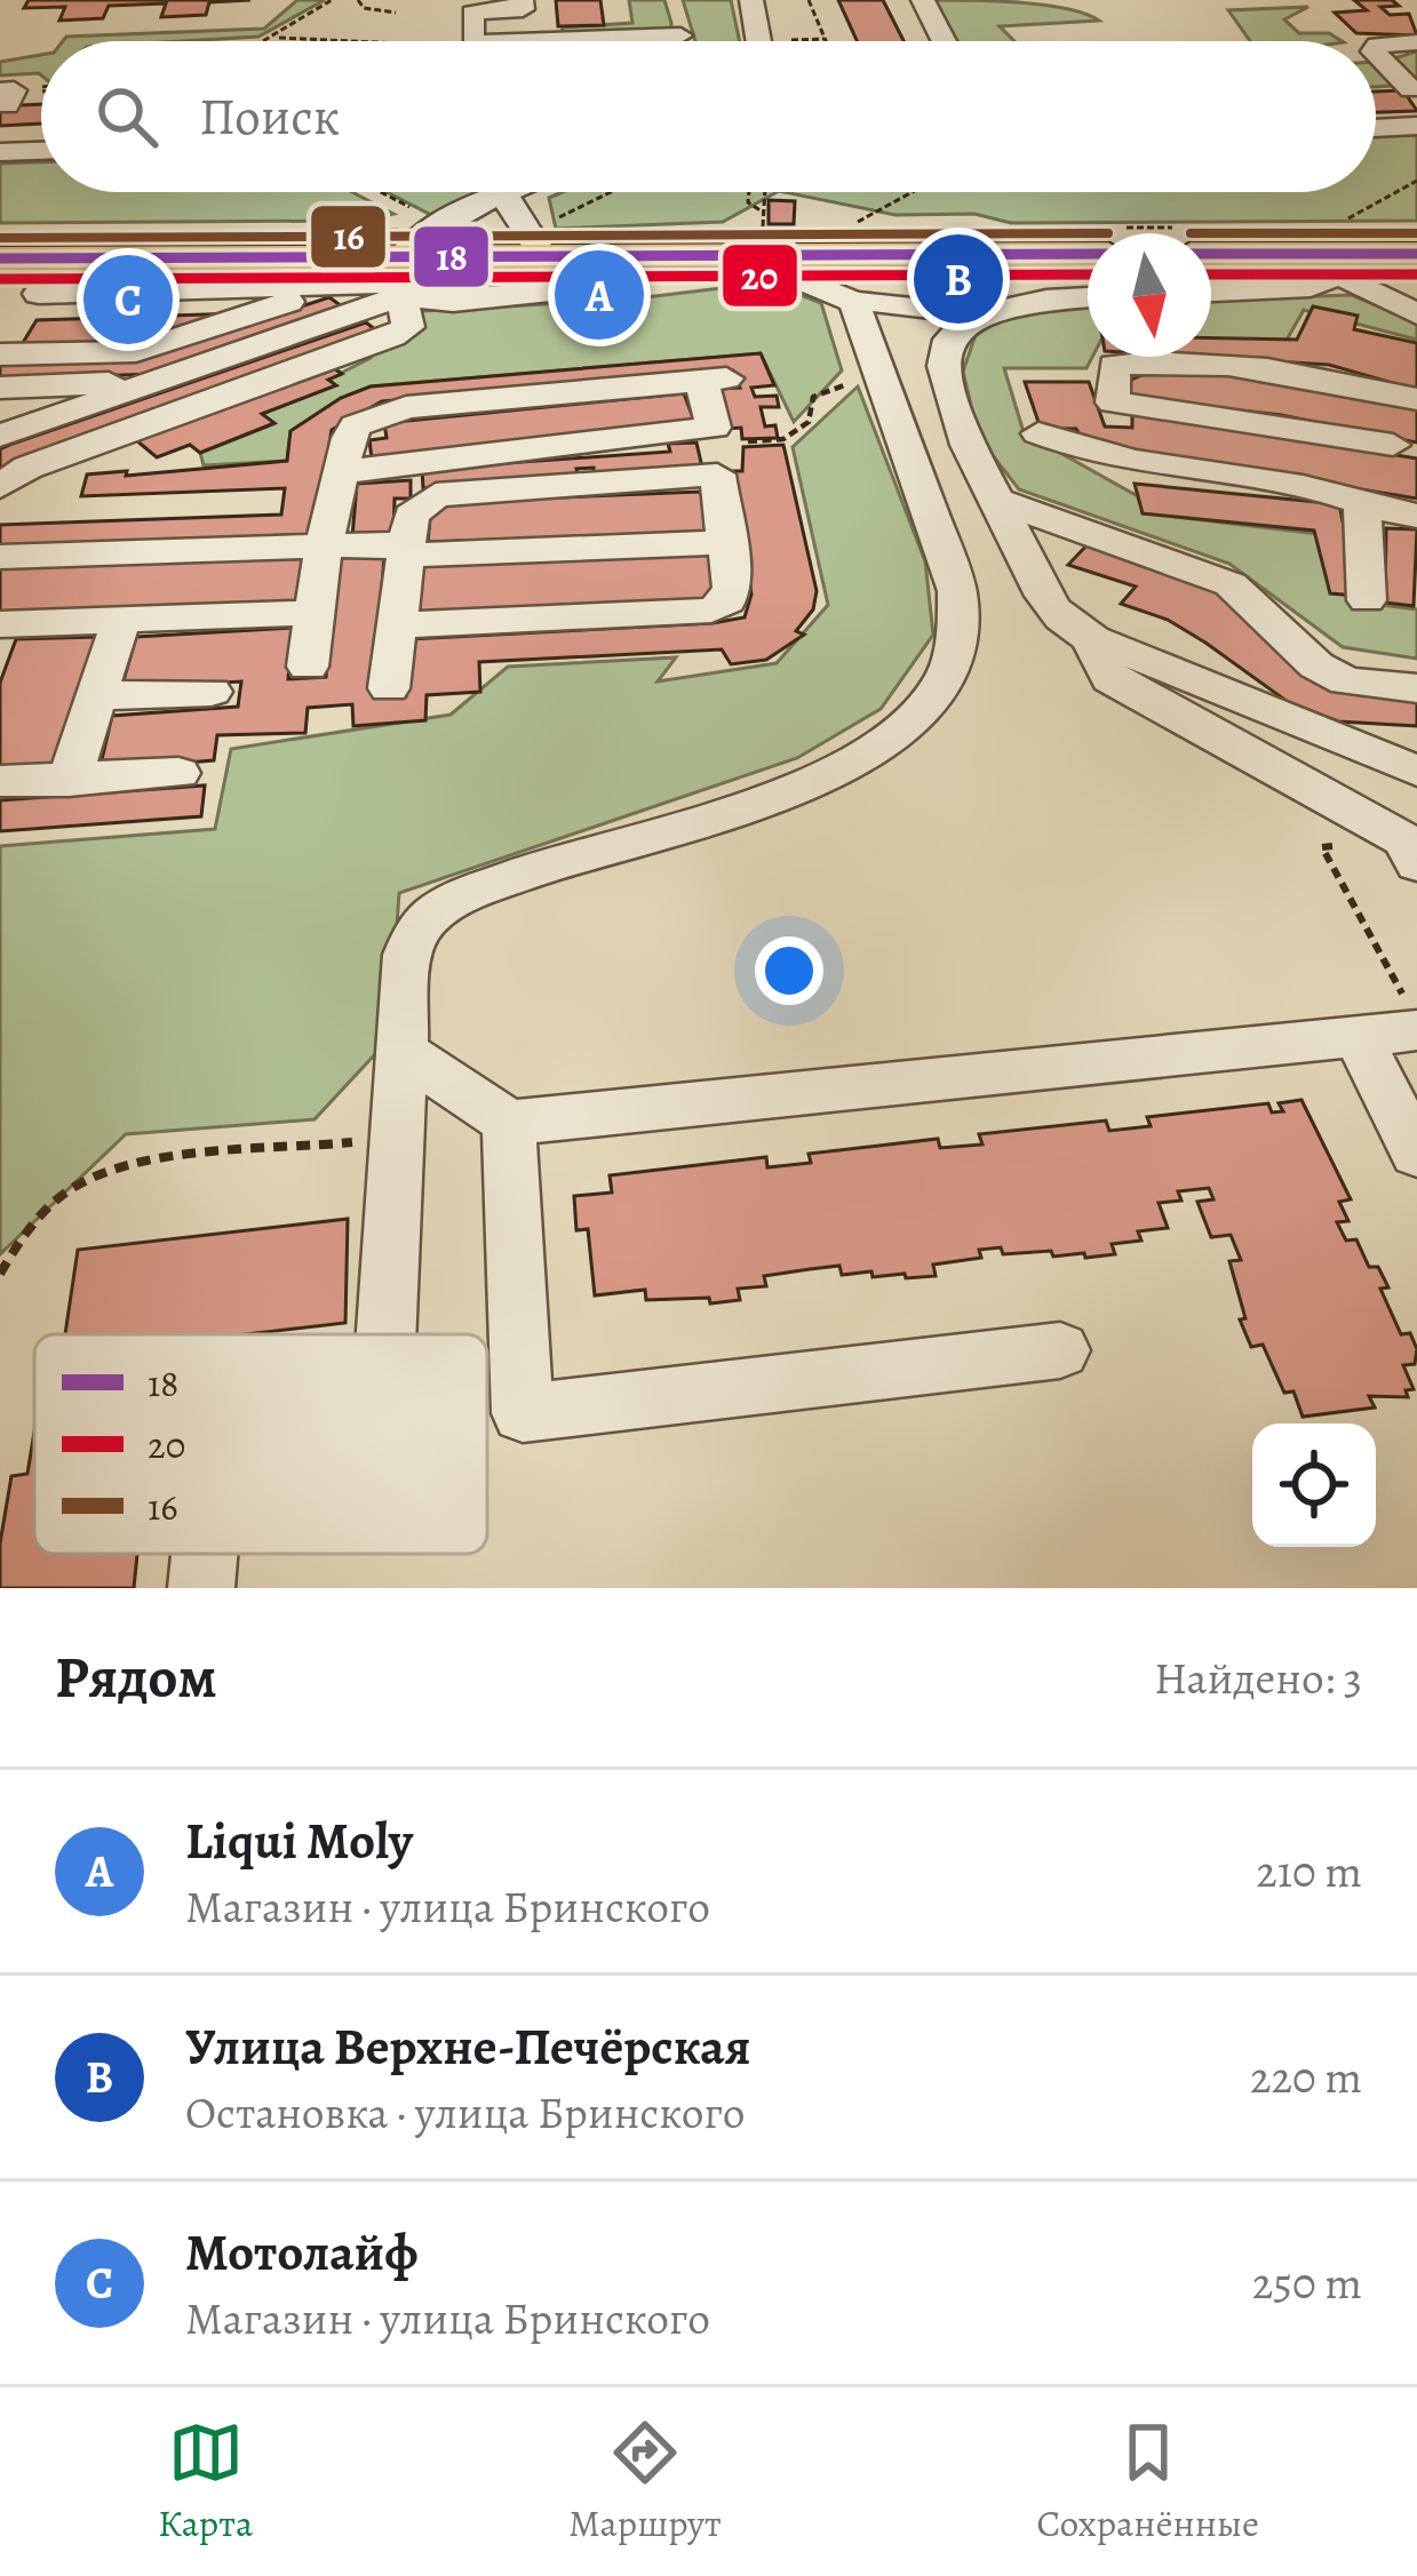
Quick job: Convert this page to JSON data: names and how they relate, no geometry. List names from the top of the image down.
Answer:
{
  "lines": ["transit line 16", "transit line 18", "transit line 20"],
  "legend": ["18", "20", "16"],
  "north": "bottom",
  "page": {
    "search": "Поиск",
    "pins": ["B", "A", "C"],
    "heading": ["Рядом", "Найдено: 3"],
    "list": [
      {
        "mark": "A",
        "name": "Liqui Moly",
        "note": "Магазин · улица Бринского",
        "value": "210 m"
      },
      {
        "mark": "B",
        "name": "Улица Верхне-Печёрская",
        "note": "Остановка · улица Бринского",
        "value": "220 m"
      },
      {
        "mark": "C",
        "name": "Мотолайф",
        "note": "Магазин · улица Бринского",
        "value": "250 m"
      }
    ],
    "nav": ["Карта", "Маршрут", "Сохранённые"]
  }
}
